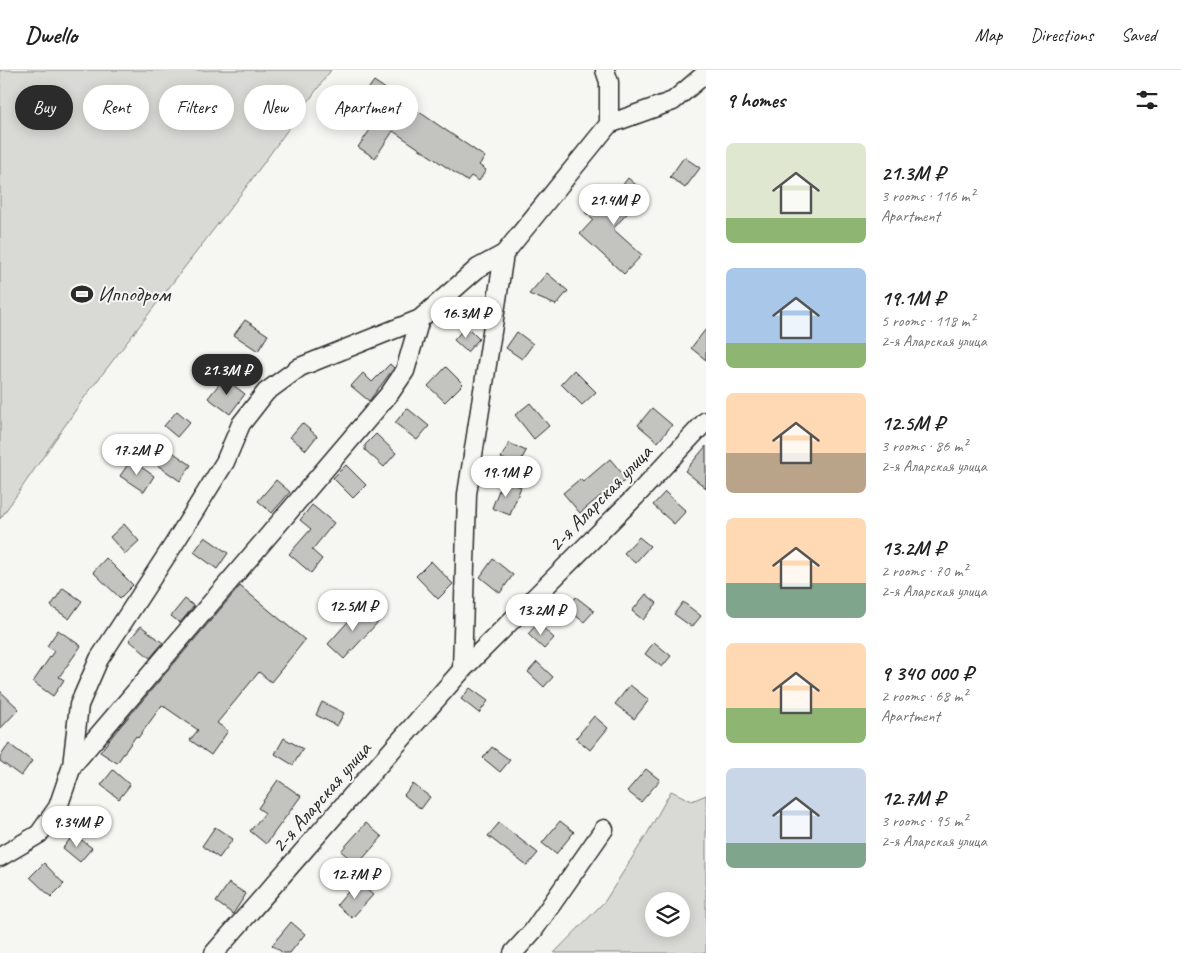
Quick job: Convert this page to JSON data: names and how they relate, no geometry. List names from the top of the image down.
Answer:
{
  "streets": {
    "street": ["2-я Аларская улица"]
  },
  "places": {
    "sports": ["Ипподром"]
  },
  "page": {
    "header": "Dwello",
    "nav": ["Map", "Directions", "Saved"],
    "heading": "9 homes",
    "chip": [
      "Buy",
      "Rent",
      "Filters",
      "New",
      "Apartment"
    ],
    "list": [
      {
        "name": "21.3M ₽",
        "note": "3 rooms · 116 m² · Apartment"
      },
      {
        "name": "19.1M ₽",
        "note": "5 rooms · 118 m² · 2-я Аларская улица"
      },
      {
        "name": "12.5M ₽",
        "note": "3 rooms · 86 m² · 2-я Аларская улица"
      },
      {
        "name": "13.2M ₽",
        "note": "2 rooms · 70 m² · 2-я Аларская улица"
      },
      {
        "name": "9 340 000 ₽",
        "note": "2 rooms · 68 m² · Apartment"
      },
      {
        "name": "12.7M ₽",
        "note": "3 rooms · 95 m² · 2-я Аларская улица"
      }
    ],
    "price": [
      "21.4M ₽",
      "16.3M ₽",
      "21.3M ₽",
      "17.2M ₽",
      "19.1M ₽",
      "12.5M ₽",
      "13.2M ₽",
      "9.34M ₽",
      "12.7M ₽"
    ]
  }
}
